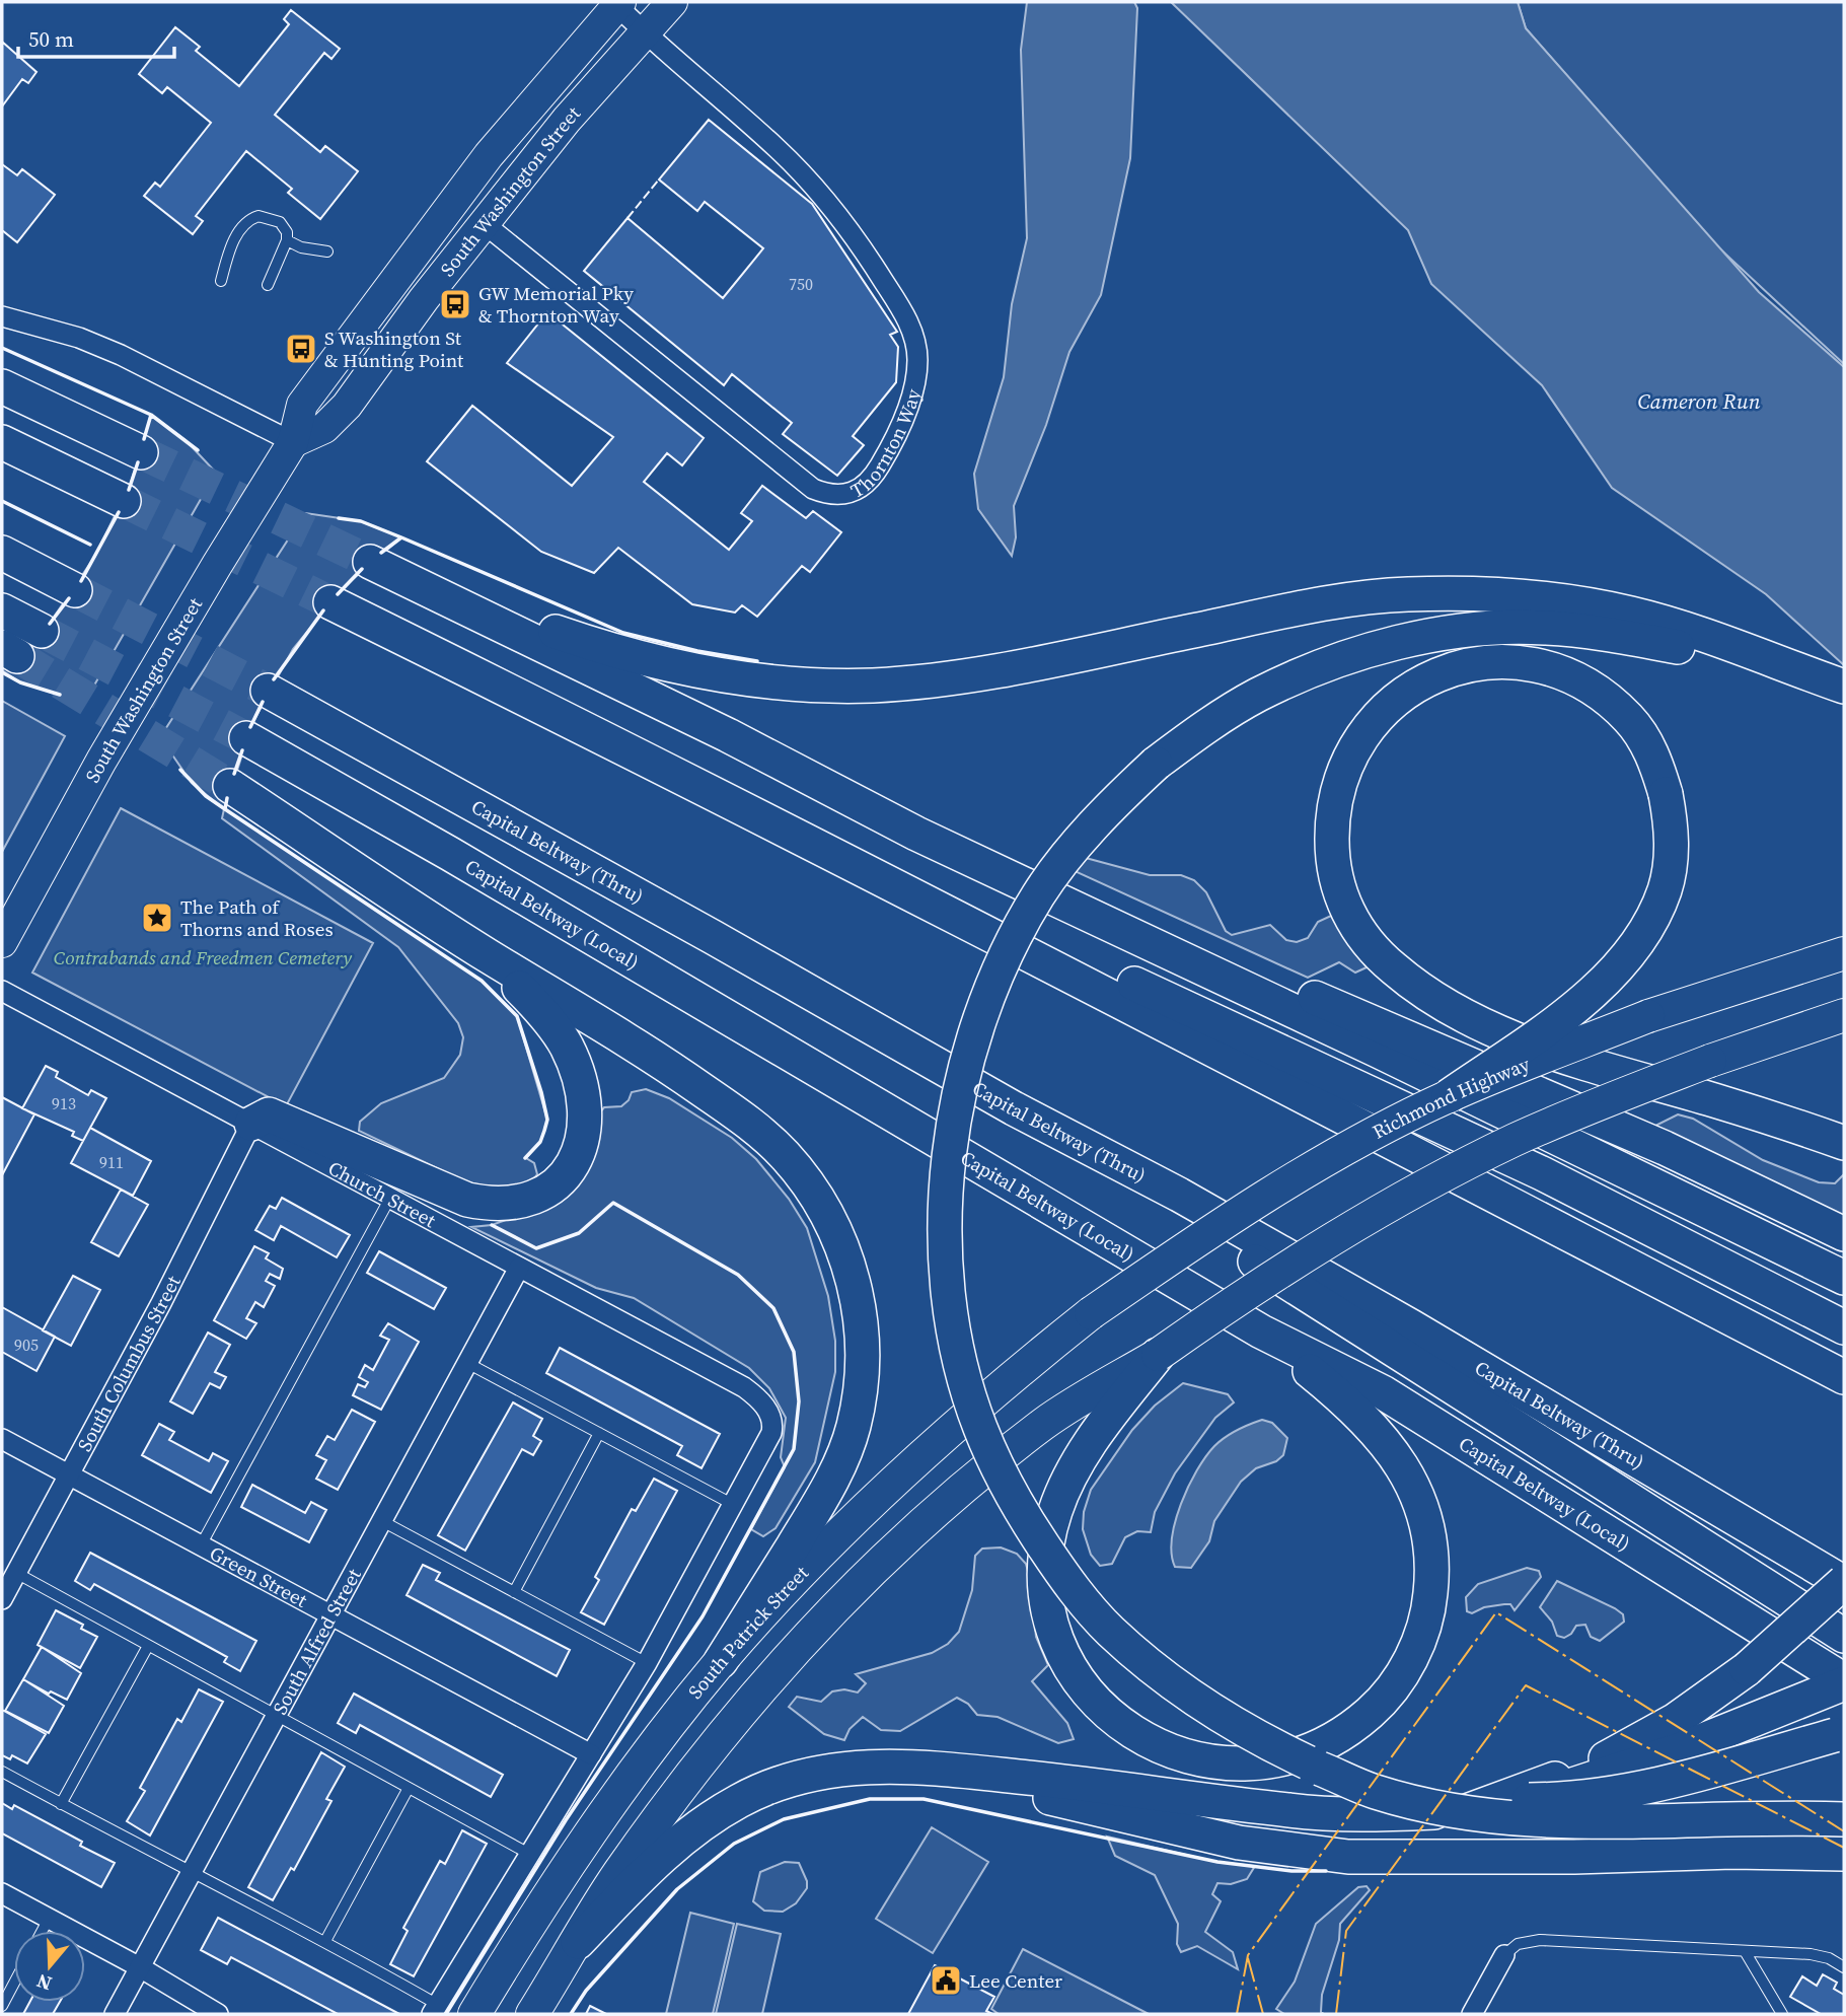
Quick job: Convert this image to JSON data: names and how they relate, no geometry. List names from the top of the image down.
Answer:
{
  "streets": {
    "highway": [
      "Capital Beltway (Thru)",
      "Capital Beltway (Local)",
      "Richmond Highway",
      "South Patrick Street"
    ],
    "main road": ["South Washington Street"],
    "street": [
      "Thornton Way",
      "Church Street",
      "South Columbus Street",
      "Green Street",
      "South Alfred Street"
    ]
  },
  "crossings": [
    ["South Washington Street", "Thornton Way"],
    ["Richmond Highway", "South Patrick Street"],
    ["Church Street", "South Columbus Street"],
    ["Church Street", "South Alfred Street"],
    ["South Columbus Street", "Green Street"],
    ["Green Street", "South Alfred Street"]
  ],
  "water": ["Cameron Run"],
  "parks": ["Contrabands and Freedmen Cemetery"],
  "places": {
    "bus stop": ["GW Memorial Pky & Thornton Way", "S Washington St & Hunting Point"],
    "place": ["The Path of Thorns and Roses"],
    "public building": ["Lee Center"]
  },
  "house_numbers": [
    "750",
    "913",
    "911",
    "905"
  ],
  "scale_bar": "50 m",
  "north": "bottom"
}
